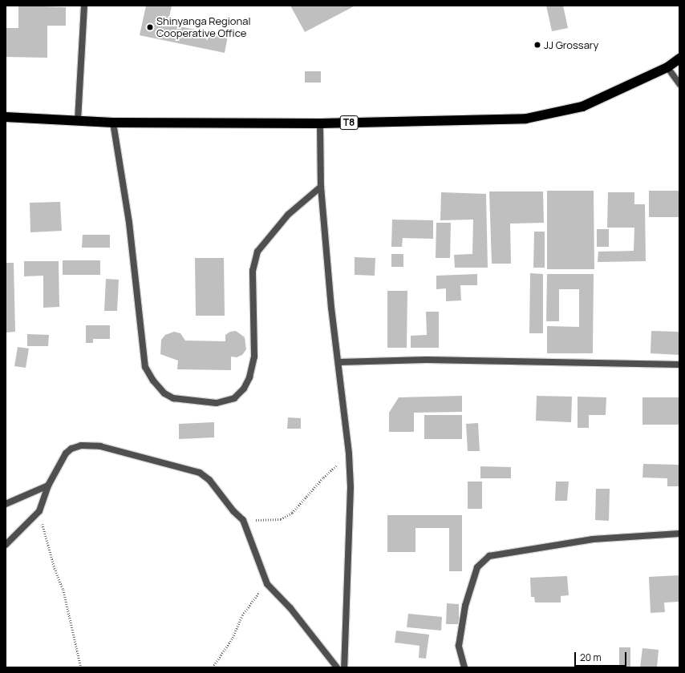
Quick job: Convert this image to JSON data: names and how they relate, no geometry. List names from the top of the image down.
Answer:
{
  "streets": {
    "highway": ["T8"]
  },
  "places": ["Shinyanga Regional Cooperative Office", "JJ Grossary"],
  "scale_bar": "20 m"
}
